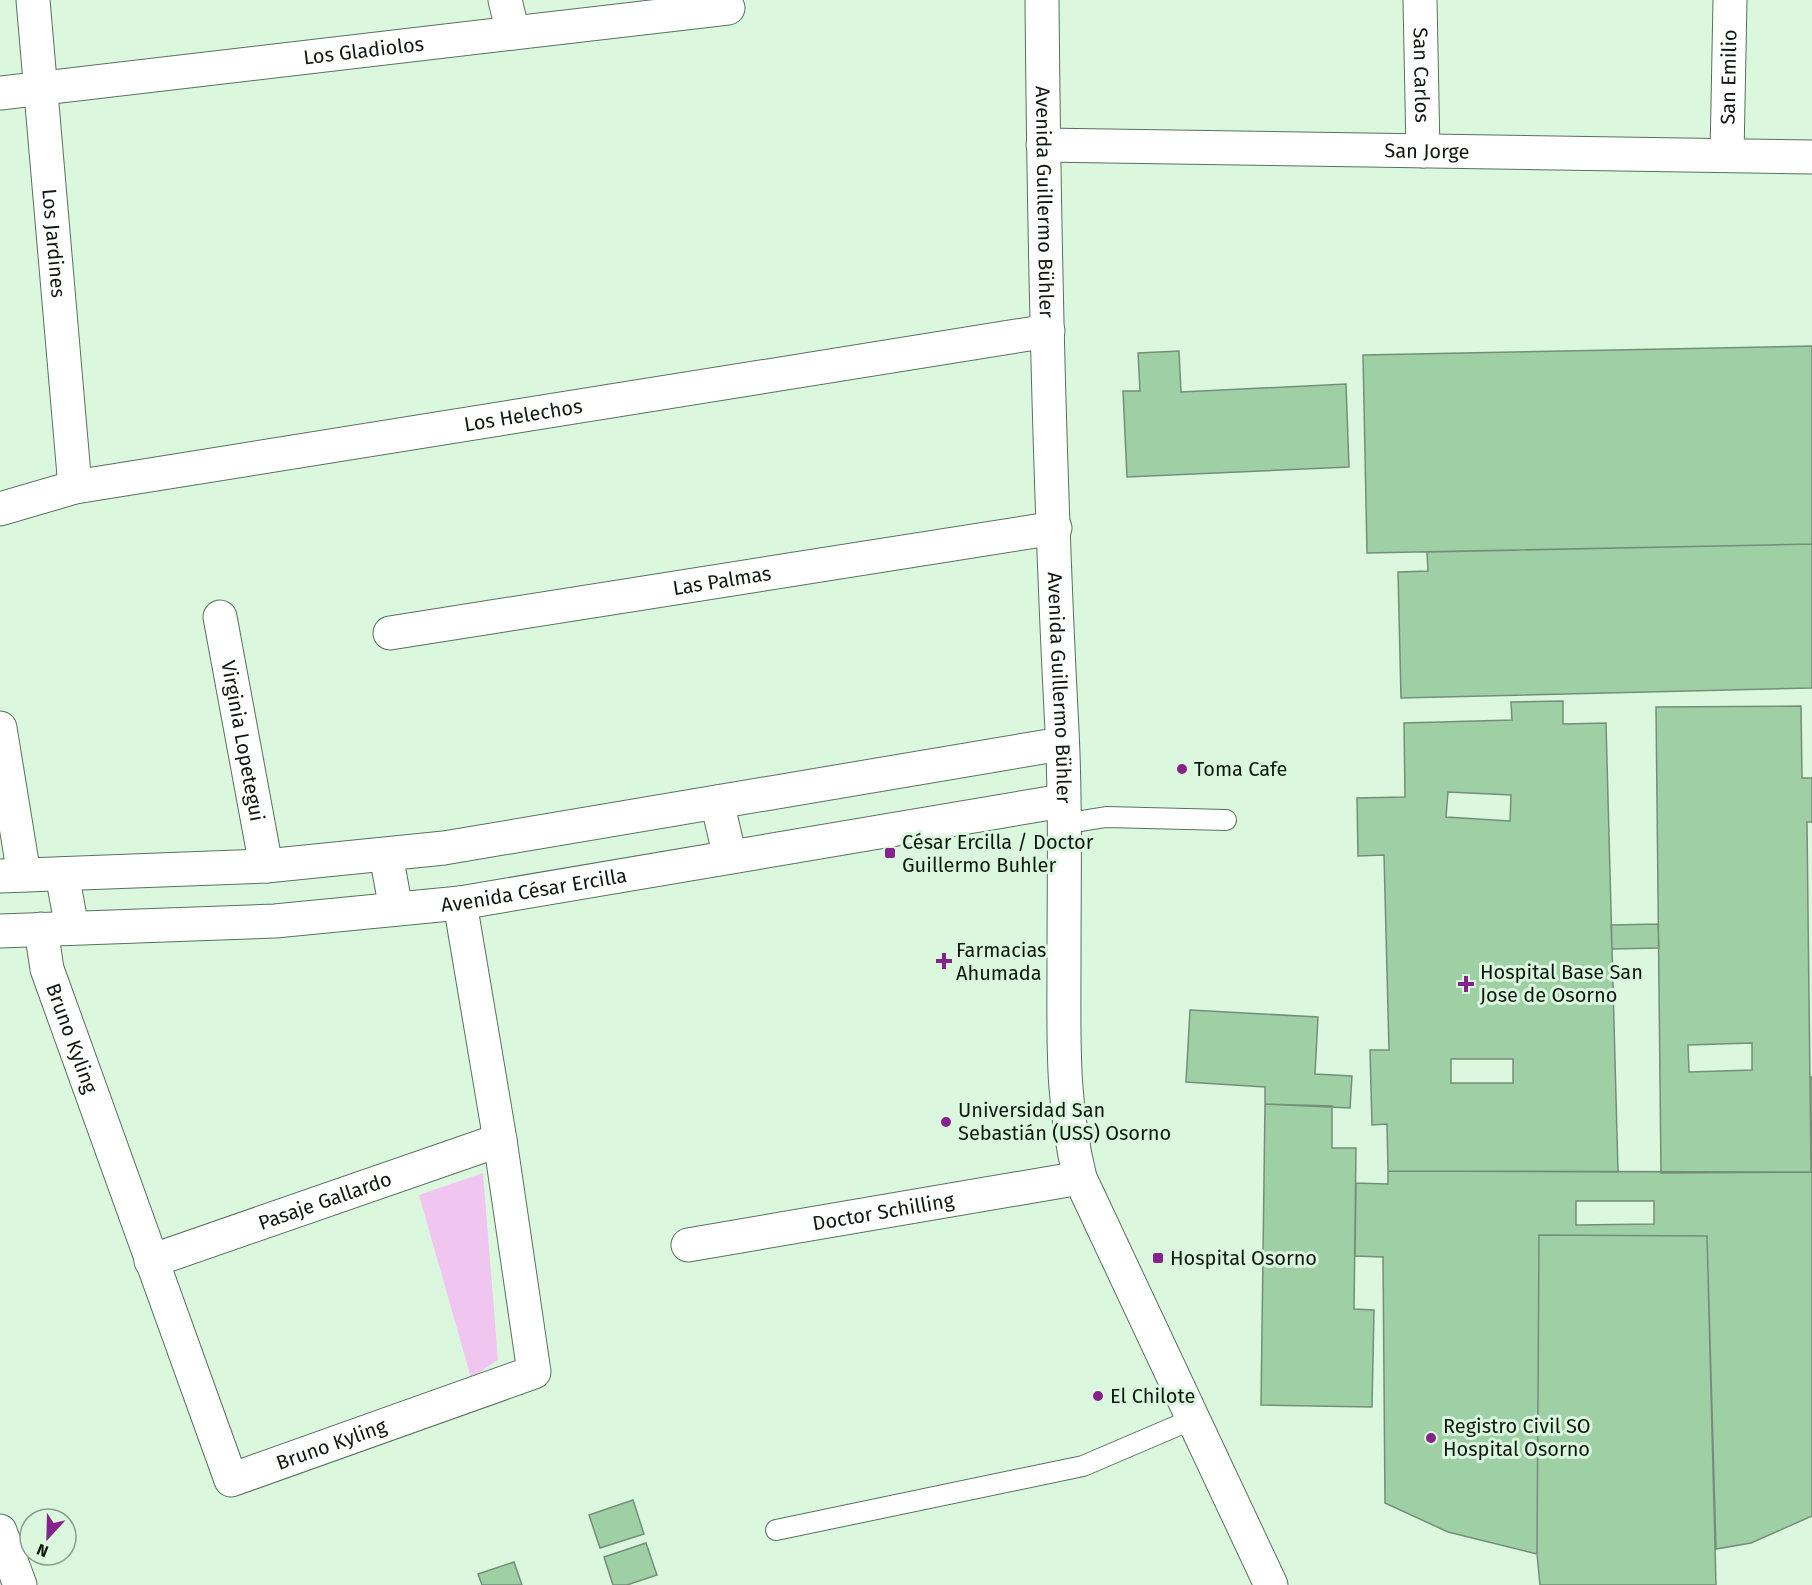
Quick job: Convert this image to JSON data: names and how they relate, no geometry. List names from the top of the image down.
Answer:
{
  "streets": {
    "street": [
      "Los Gladiolos",
      "San Carlos",
      "San Emilio",
      "San Jorge",
      "Avenida Guillermo Bühler",
      "Los Jardines",
      "Los Helechos",
      "Las Palmas",
      "Virginia Lopetegui",
      "Avenida César Ercilla",
      "Bruno Kyling",
      "Pasaje Gallardo",
      "Doctor Schilling"
    ]
  },
  "crossings": [
    ["Los Gladiolos", "Los Jardines"],
    ["San Carlos", "San Jorge"],
    ["San Emilio", "San Jorge"],
    ["San Jorge", "Avenida Guillermo Bühler"],
    ["Avenida Guillermo Bühler", "Los Helechos"],
    ["Avenida Guillermo Bühler", "Las Palmas"],
    ["Avenida Guillermo Bühler", "Avenida César Ercilla"],
    ["Avenida Guillermo Bühler", "Doctor Schilling"],
    ["Los Jardines", "Los Helechos"],
    ["Avenida César Ercilla", "Bruno Kyling"],
    ["Bruno Kyling", "Pasaje Gallardo"]
  ],
  "places": {
    "other": [
      "Toma Cafe",
      "Universidad San Sebastián (USS) Osorno",
      "El Chilote",
      "Registro Civil SO Hospital Osorno"
    ],
    "transit": ["César Ercilla / Doctor Guillermo Buhler", "Hospital Osorno"],
    "health": ["Farmacias Ahumada", "Hospital Base San Jose de Osorno"]
  },
  "north": "bottom"
}
